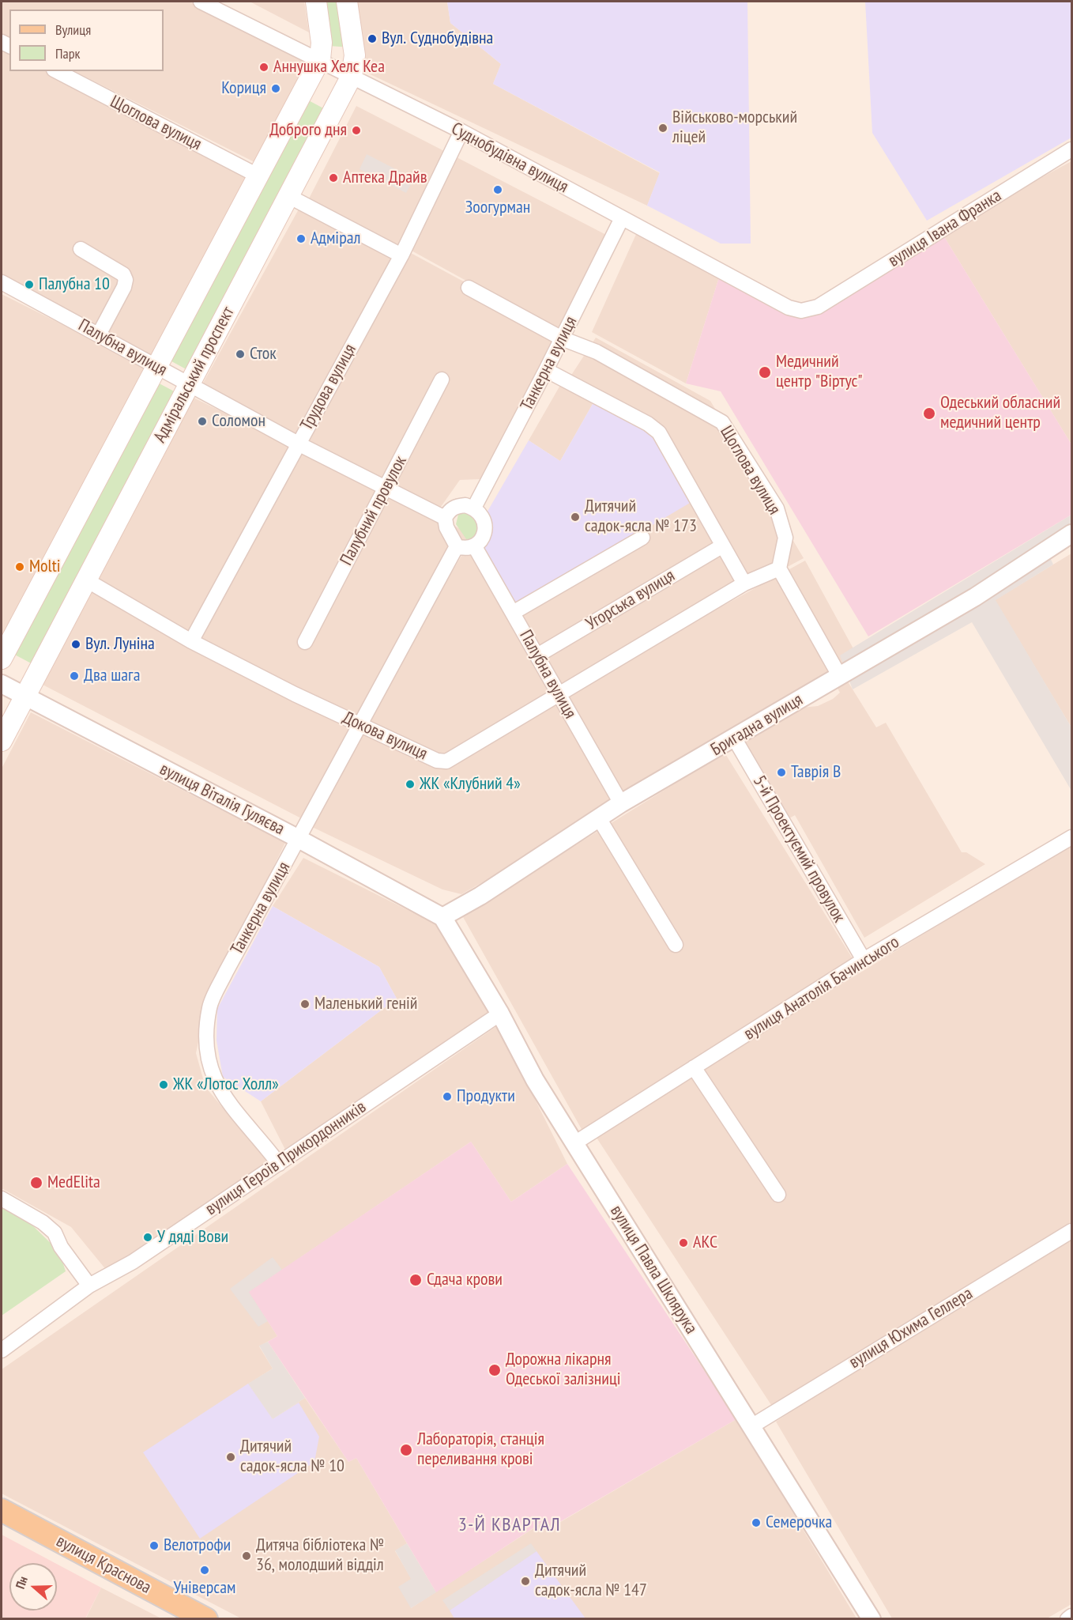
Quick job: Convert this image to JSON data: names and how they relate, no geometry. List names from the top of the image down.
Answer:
{
  "streets": {
    "main road": ["Адміральський проспект", "вулиця Краснова"],
    "street": [
      "Щоглова вулиця",
      "Суднобудівна вулиця",
      "вулиця Івана Франка",
      "Палубна вулиця",
      "Танкерна вулиця",
      "Трудова вулиця",
      "Палубний провулок",
      "Угорська вулиця",
      "Бригадна вулиця",
      "Докова вулиця",
      "вулиця Віталія Гуляєва",
      "5-й Проектуємий провулок",
      "вулиця Анатолія Бачинського",
      "вулиця Героїв Прикордонників",
      "вулиця Павла Шклярука",
      "вулиця Юхима Геллера"
    ]
  },
  "crossings": [
    ["Щоглова вулиця", "Танкерна вулиця"],
    ["Щоглова вулиця", "Докова вулиця"],
    ["Суднобудівна вулиця", "вулиця Івана Франка"],
    ["Суднобудівна вулиця", "Танкерна вулиця"],
    ["Суднобудівна вулиця", "Адміральський проспект"],
    ["Суднобудівна вулиця", "Трудова вулиця"],
    ["Палубна вулиця", "Танкерна вулиця"],
    ["Палубна вулиця", "Адміральський проспект"],
    ["Палубна вулиця", "Трудова вулиця"],
    ["Палубна вулиця", "Палубний провулок"],
    ["Палубна вулиця", "Угорська вулиця"],
    ["Палубна вулиця", "Бригадна вулиця"],
    ["Палубна вулиця", "Докова вулиця"],
    ["Танкерна вулиця", "Докова вулиця"],
    ["Танкерна вулиця", "вулиця Віталія Гуляєва"],
    ["Танкерна вулиця", "вулиця Героїв Прикордонників"],
    ["Адміральський проспект", "Докова вулиця"],
    ["Адміральський проспект", "вулиця Віталія Гуляєва"],
    ["Трудова вулиця", "Докова вулиця"],
    ["Бригадна вулиця", "вулиця Віталія Гуляєва"],
    ["Бригадна вулиця", "5-й Проектуємий провулок"],
    ["Бригадна вулиця", "вулиця Павла Шклярука"],
    ["вулиця Віталія Гуляєва", "вулиця Павла Шклярука"],
    ["5-й Проектуємий провулок", "вулиця Анатолія Бачинського"],
    ["вулиця Анатолія Бачинського", "вулиця Павла Шклярука"],
    ["вулиця Героїв Прикордонників", "вулиця Павла Шклярука"],
    ["вулиця Павла Шклярука", "вулиця Юхима Геллера"]
  ],
  "districts": ["3-Й КВАРТАЛ"],
  "places": [
    "Вул. Суднобудівна",
    "Аннушка Хелс Кеа",
    "Кориця",
    "Військово-морський ліцей",
    "Доброго дня",
    "Аптека Драйв",
    "Зоогурман",
    "Адмірал",
    "Палубна 10",
    "Сток",
    "Медичний центр \"Віртус\"",
    "Одеський обласний медичний центр",
    "Соломон",
    "Дитячий садок-ясла № 173",
    "Molti",
    "Вул. Луніна",
    "Два шага",
    "Таврія В",
    "ЖК «Клубний 4»",
    "Маленький геній",
    "ЖК «Лотос Холл»",
    "Продукти",
    "MedElita",
    "У дяді Вови",
    "АКС",
    "Сдача крови",
    "Дорожна лікарня Одеської залізниці",
    "Лабораторія, станція переливання крові",
    "Дитячий садок-ясла № 10",
    "Семерочка",
    "Велотрофи",
    "Дитяча бібліотека № 36, молодший відділ",
    "Універсам",
    "Дитячий садок-ясла № 147"
  ],
  "legend": ["Вулиця", "Парк"],
  "north": "left"
}
